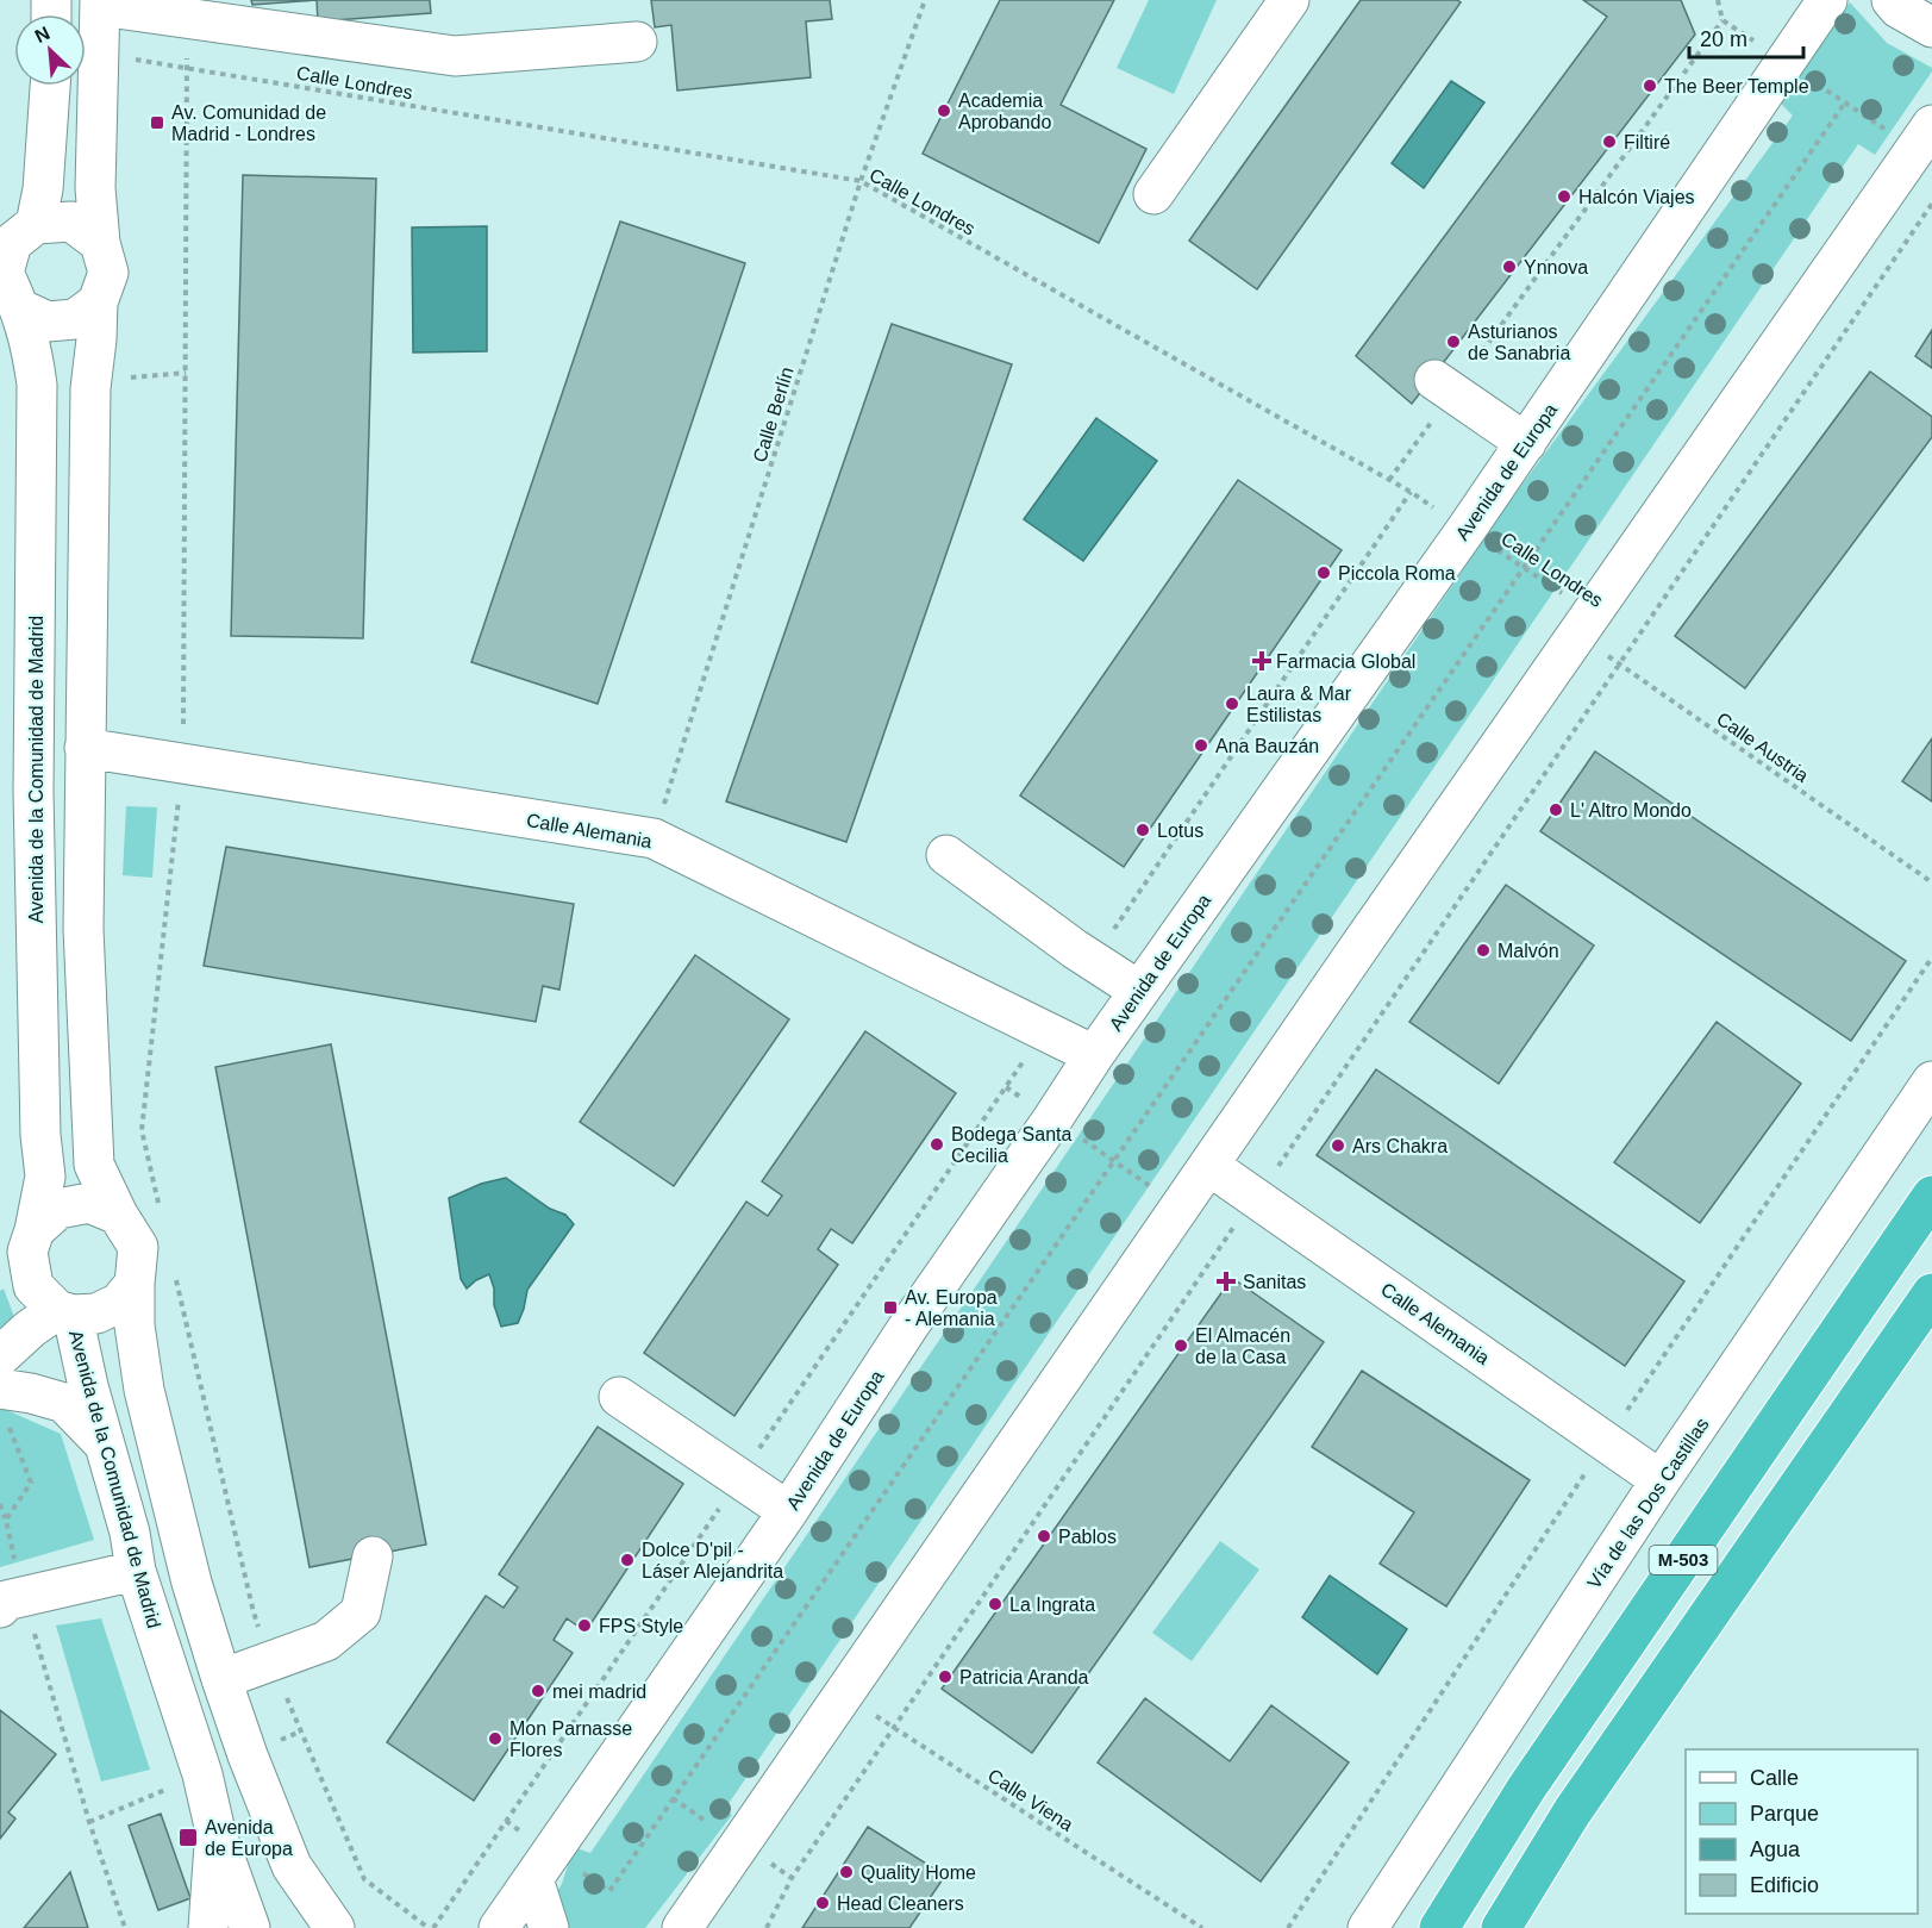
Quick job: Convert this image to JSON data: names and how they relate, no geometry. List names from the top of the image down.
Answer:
{
  "streets": {
    "highway": ["M-503"],
    "street": [
      "Avenida de Europa",
      "Avenida de la Comunidad de Madrid",
      "Calle Alemania",
      "Vía de las Dos Castillas"
    ],
    "path": [
      "Calle Londres",
      "Calle Berlín",
      "Calle Austria",
      "Calle Viena"
    ]
  },
  "crossings": [
    ["Calle Londres", "Calle Berlín"],
    ["Calle Londres", "Avenida de Europa"],
    ["Calle Londres", "Calle Austria"],
    ["Calle Berlín", "Calle Alemania"],
    ["Avenida de Europa", "Calle Alemania"],
    ["Calle Alemania", "Vía de las Dos Castillas"]
  ],
  "places": {
    "other": [
      "The Beer Temple",
      "Academia Aprobando",
      "Filtiré",
      "Halcón Viajes",
      "Ynnova",
      "Asturianos de Sanabria",
      "Piccola Roma",
      "Laura & Mar Estilistas",
      "Ana Bauzán",
      "L' Altro Mondo",
      "Lotus",
      "Malvón",
      "Bodega Santa Cecilia",
      "Ars Chakra",
      "El Almacén de la Casa",
      "Pablos",
      "Dolce D'pil - Láser Alejandrita",
      "La Ingrata",
      "FPS Style",
      "Patricia Aranda",
      "mei madrid",
      "Mon Parnasse Flores",
      "Quality Home",
      "Head Cleaners"
    ],
    "transit": ["Av. Comunidad de Madrid - Londres", "Av. Europa - Alemania", "Avenida de Europa"],
    "health": ["Farmacia Global", "Sanitas"]
  },
  "legend": [
    "Calle",
    "Parque",
    "Agua",
    "Edificio"
  ],
  "scale_bar": "20 m",
  "north": "top left"
}
